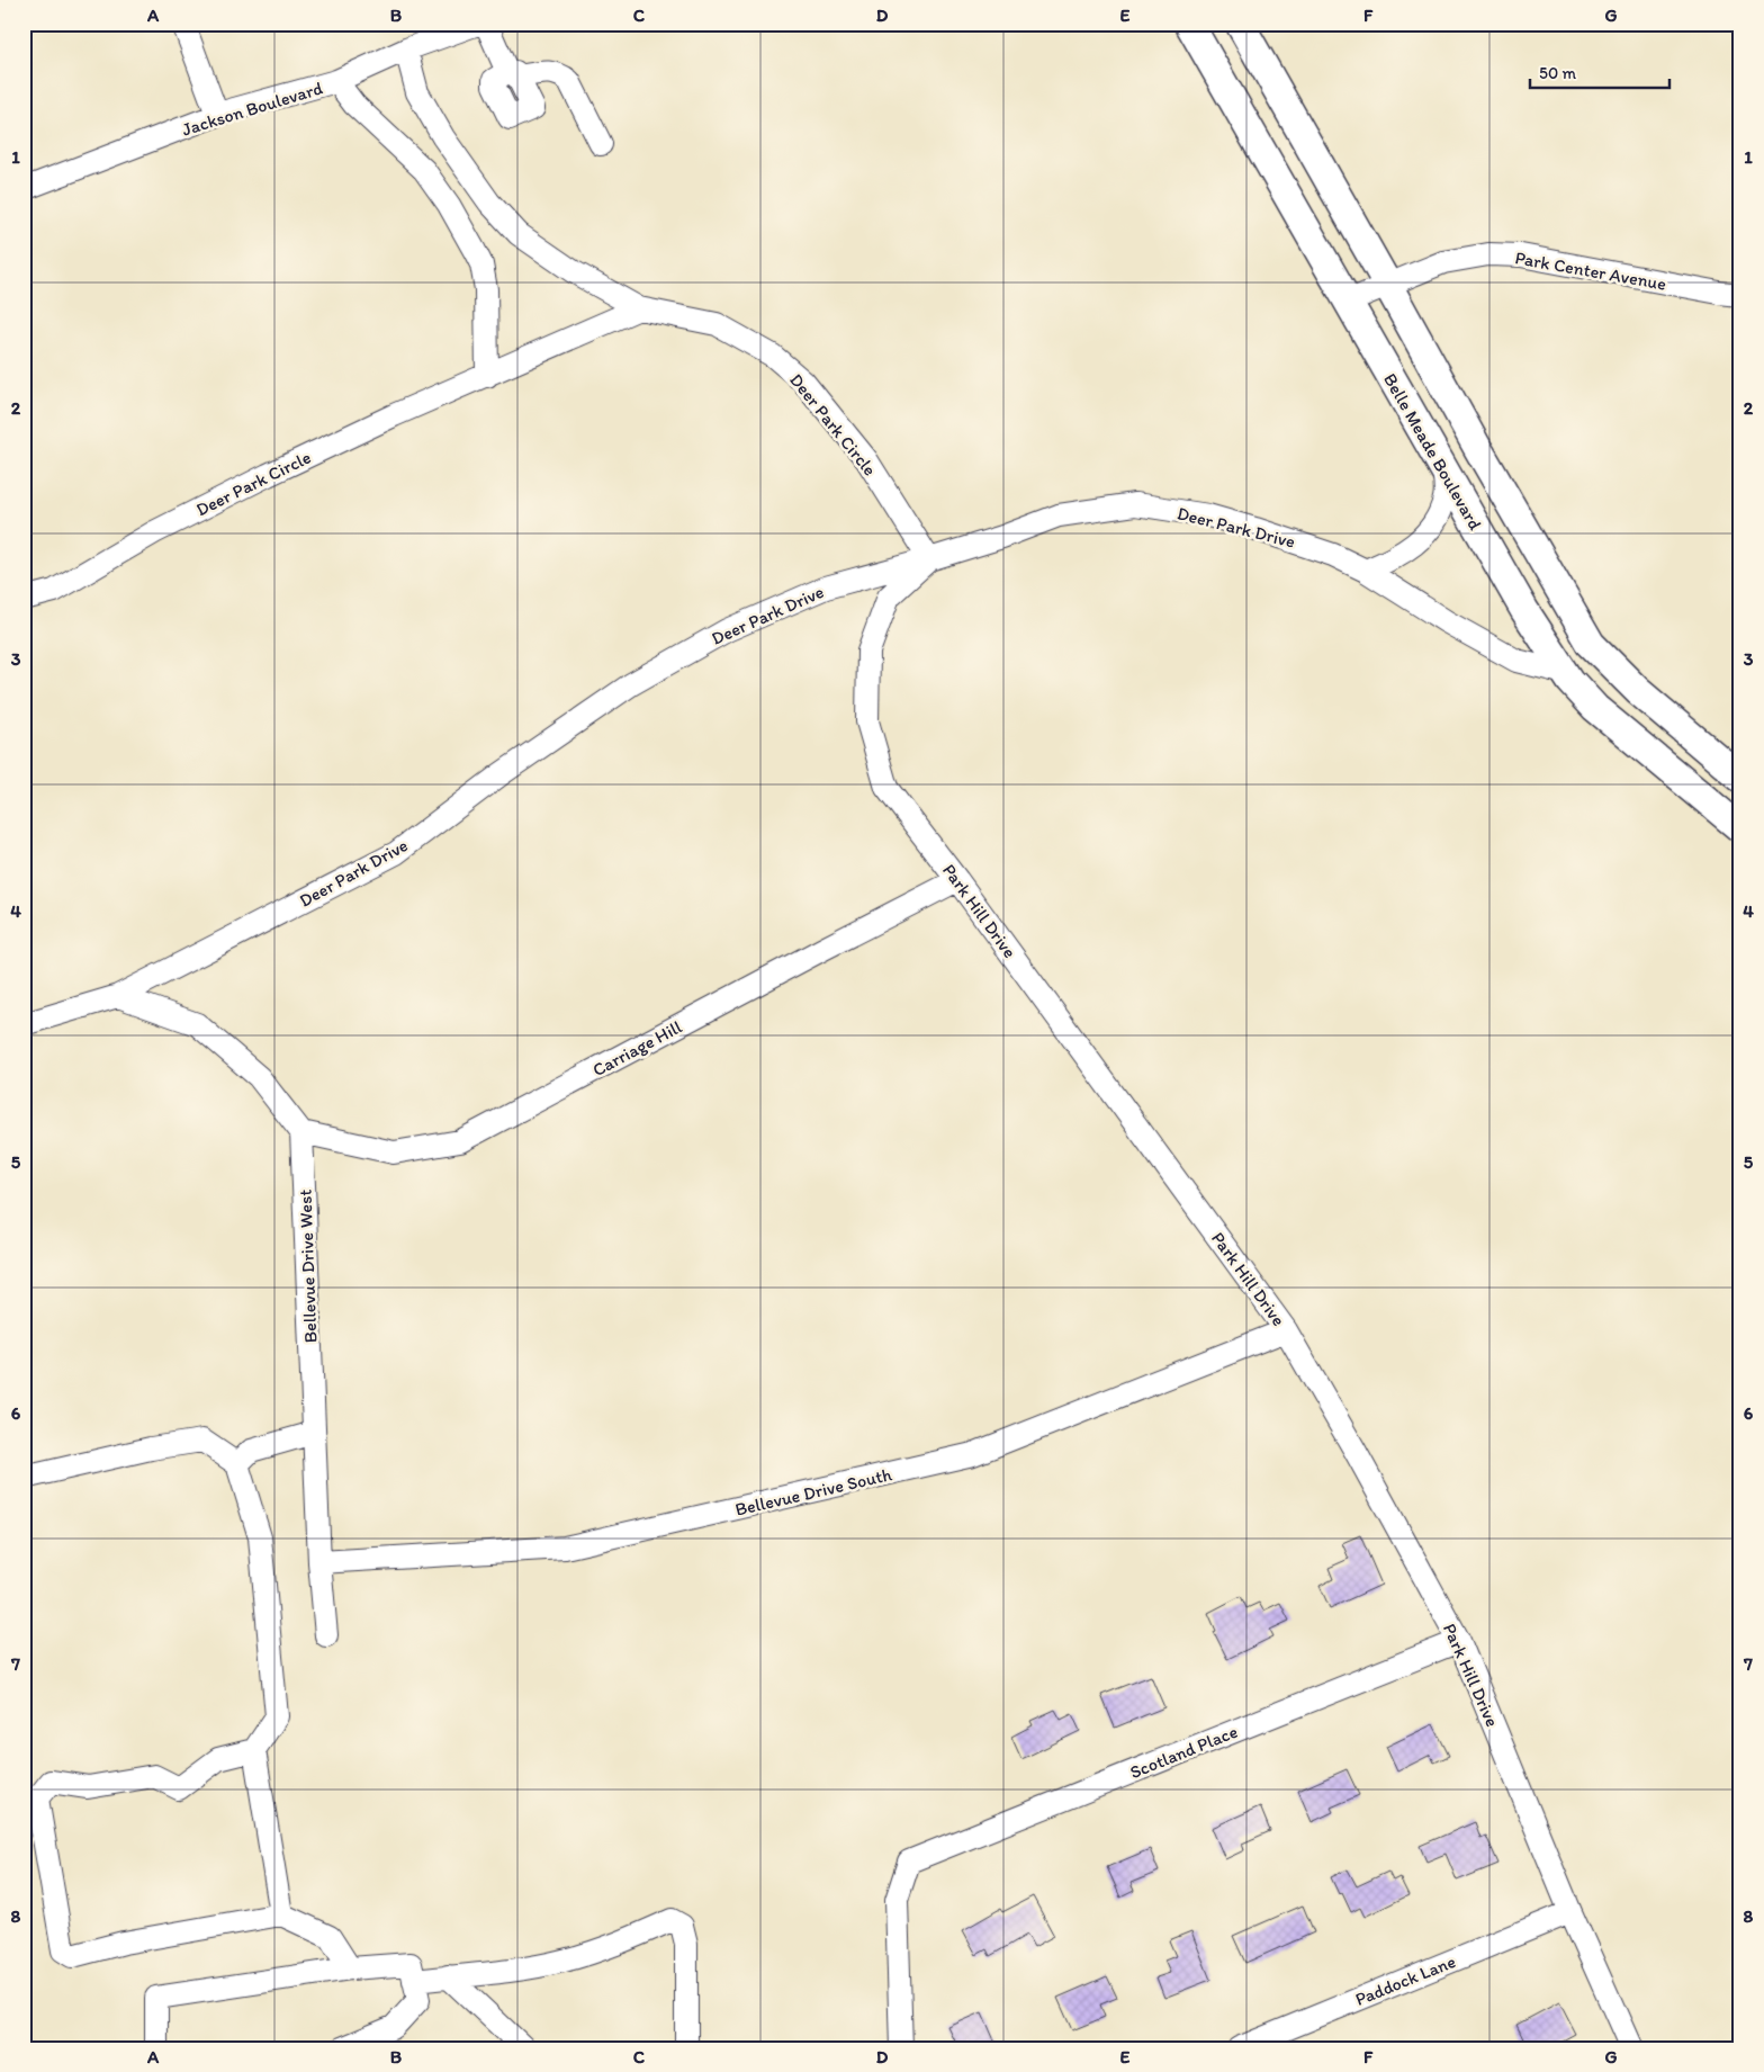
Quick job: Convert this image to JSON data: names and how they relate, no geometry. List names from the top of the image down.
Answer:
{
  "streets": {
    "main road": ["Belle Meade Boulevard"],
    "street": [
      "Jackson Boulevard",
      "Park Center Avenue",
      "Deer Park Circle",
      "Deer Park Drive",
      "Park Hill Drive",
      "Carriage Hill",
      "Bellevue Drive West",
      "Bellevue Drive South",
      "Scotland Place",
      "Paddock Lane"
    ]
  },
  "crossings": [
    ["Park Center Avenue", "Belle Meade Boulevard"],
    ["Deer Park Circle", "Deer Park Drive"],
    ["Deer Park Circle", "Park Hill Drive"],
    ["Belle Meade Boulevard", "Deer Park Drive"],
    ["Deer Park Drive", "Park Hill Drive"],
    ["Park Hill Drive", "Carriage Hill"],
    ["Park Hill Drive", "Bellevue Drive South"],
    ["Park Hill Drive", "Scotland Place"],
    ["Park Hill Drive", "Paddock Lane"],
    ["Carriage Hill", "Bellevue Drive West"],
    ["Bellevue Drive West", "Bellevue Drive South"]
  ],
  "scale_bar": "50 m",
  "grid": {
    "columns": [
      "A",
      "B",
      "C",
      "D",
      "E",
      "F",
      "G"
    ],
    "rows": [
      "1",
      "2",
      "3",
      "4",
      "5",
      "6",
      "7",
      "8"
    ]
  }
}
